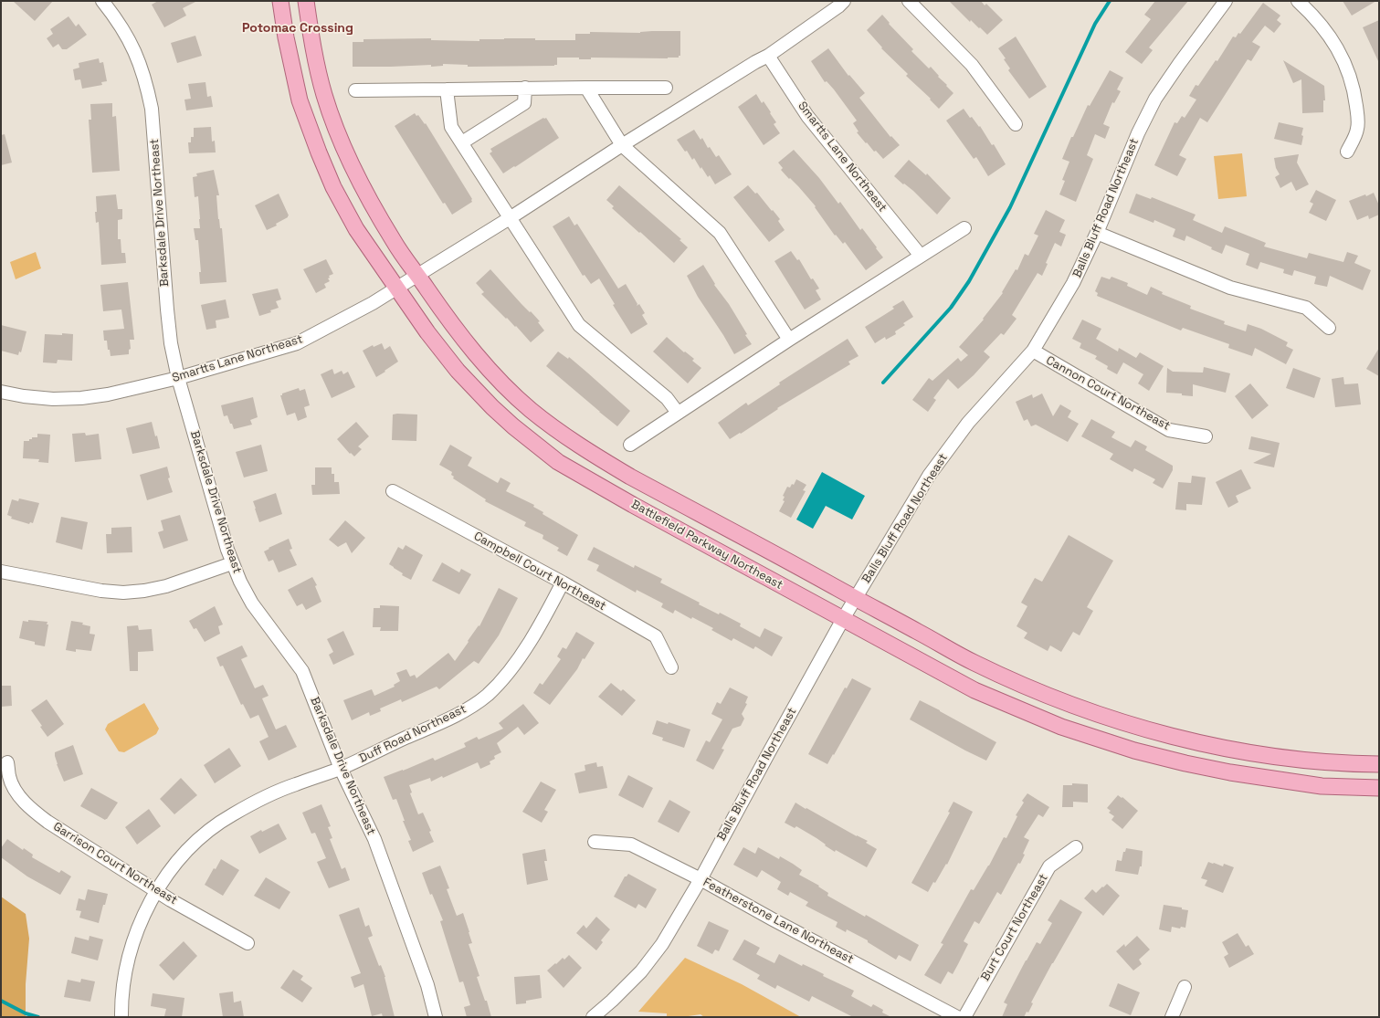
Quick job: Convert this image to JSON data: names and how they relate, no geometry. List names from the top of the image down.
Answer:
{
  "streets": {
    "main road": ["Battlefield Parkway Northeast"],
    "street": [
      "Smartts Lane Northeast",
      "Balls Bluff Road Northeast",
      "Barksdale Drive Northeast",
      "Cannon Court Northeast",
      "Campbell Court Northeast",
      "Duff Road Northeast",
      "Garrison Court Northeast",
      "Featherstone Lane Northeast",
      "Burt Court Northeast"
    ]
  },
  "crossings": [
    ["Smartts Lane Northeast", "Barksdale Drive Northeast"],
    ["Smartts Lane Northeast", "Battlefield Parkway Northeast"],
    ["Balls Bluff Road Northeast", "Cannon Court Northeast"],
    ["Balls Bluff Road Northeast", "Battlefield Parkway Northeast"],
    ["Balls Bluff Road Northeast", "Featherstone Lane Northeast"],
    ["Barksdale Drive Northeast", "Duff Road Northeast"],
    ["Campbell Court Northeast", "Duff Road Northeast"],
    ["Duff Road Northeast", "Garrison Court Northeast"]
  ],
  "districts": ["Potomac Crossing"]
}
